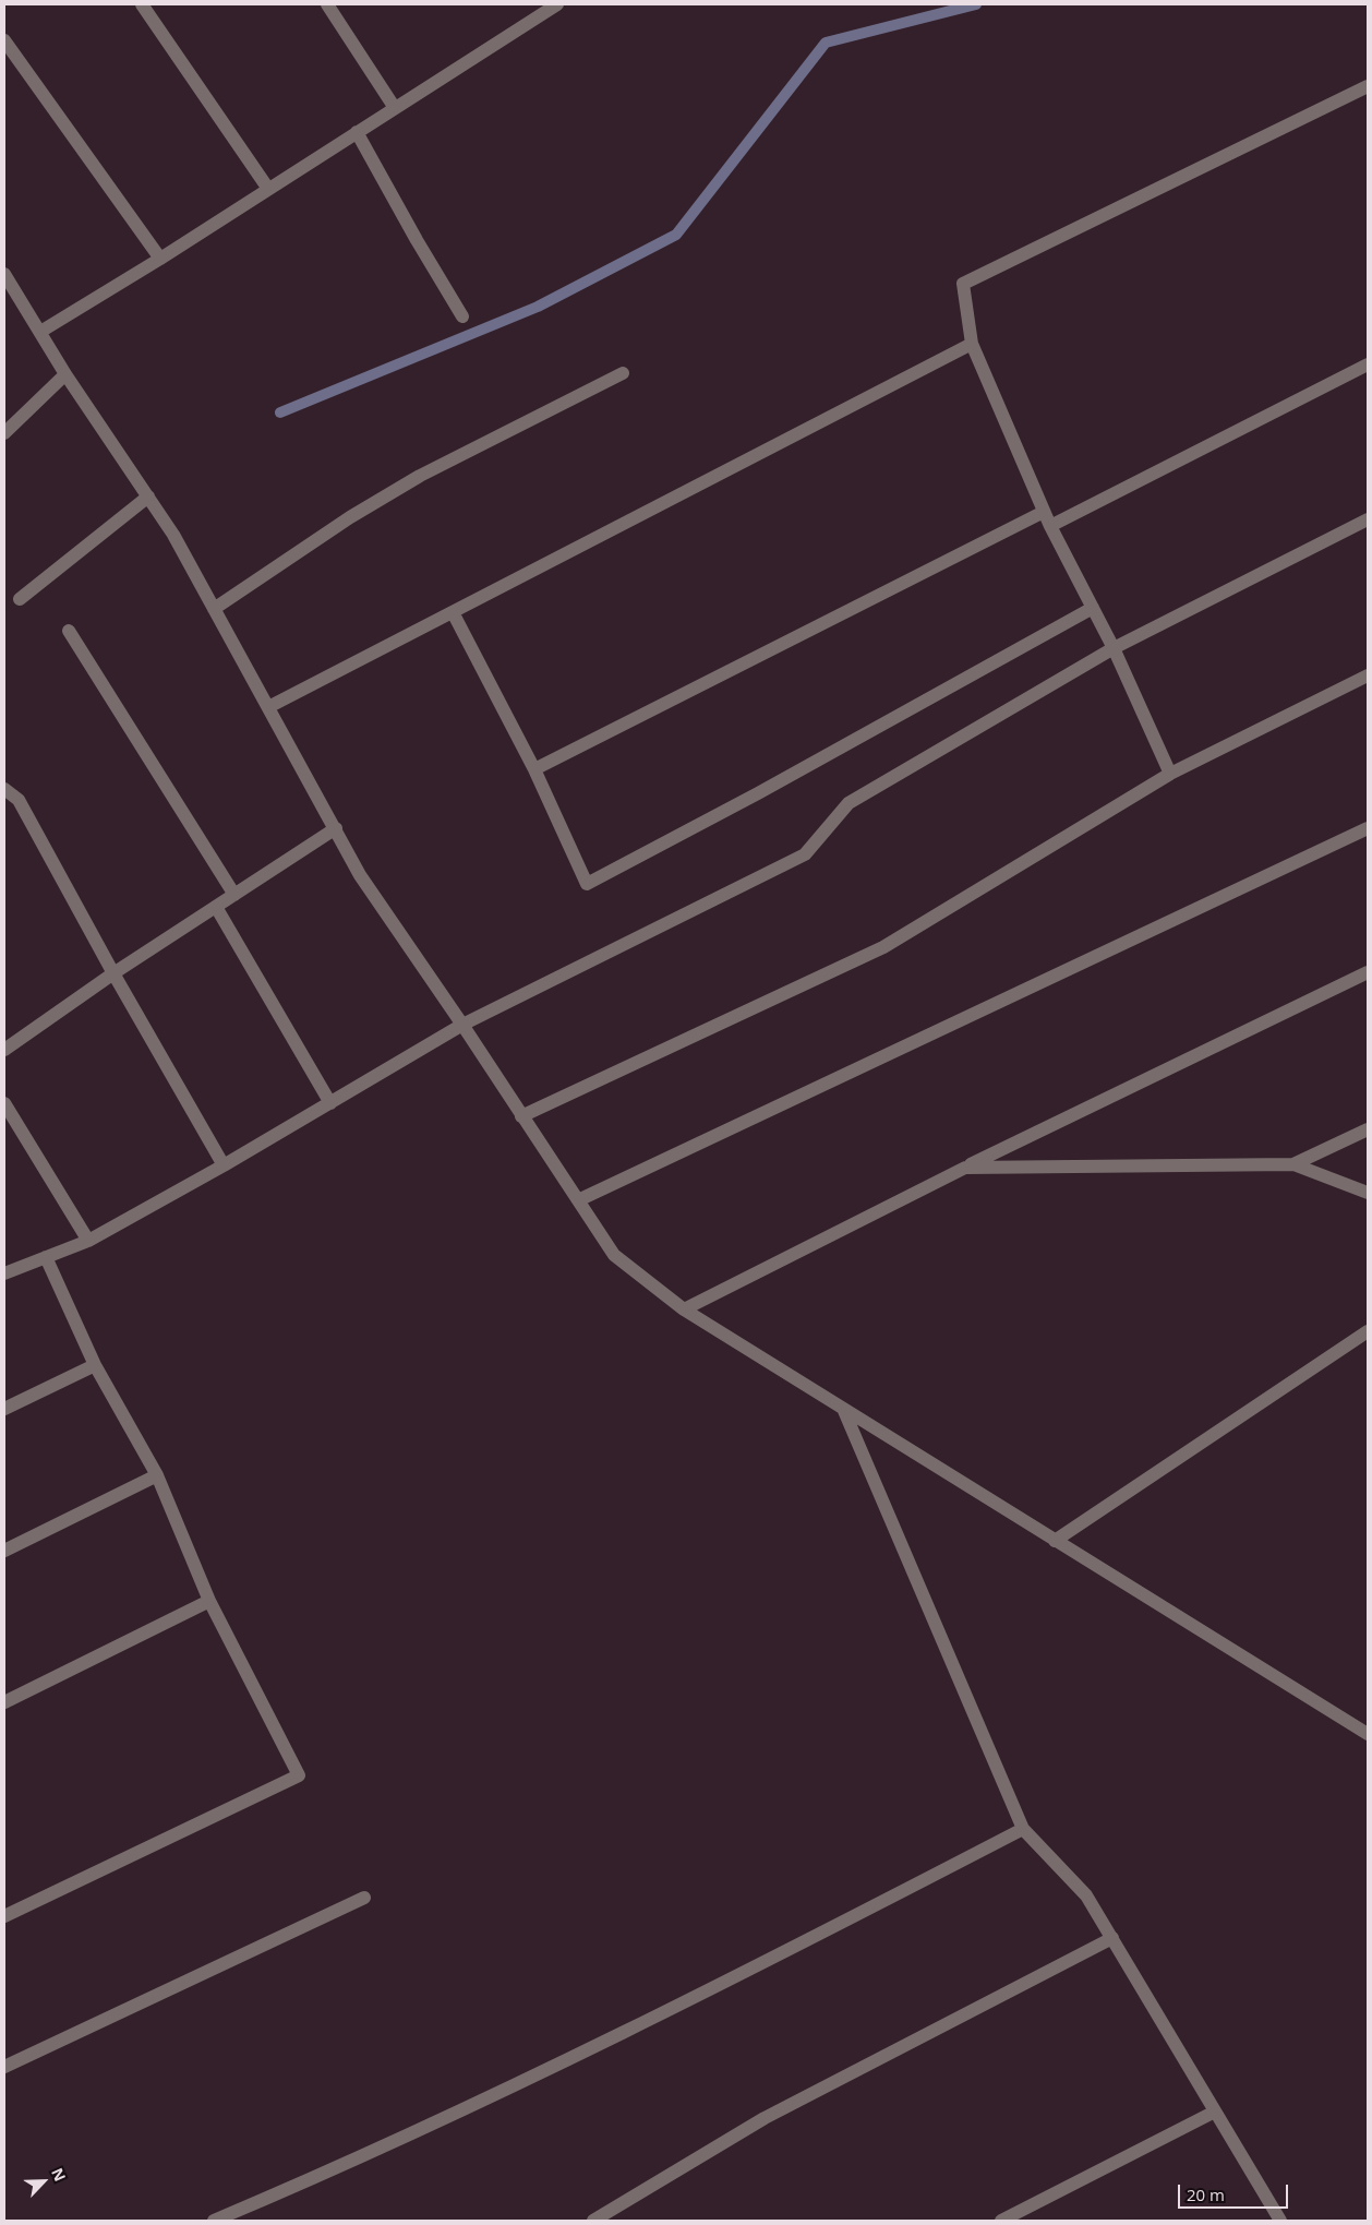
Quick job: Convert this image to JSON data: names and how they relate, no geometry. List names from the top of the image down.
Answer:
{
  "scale_bar": "20 m",
  "north": "top right"
}
